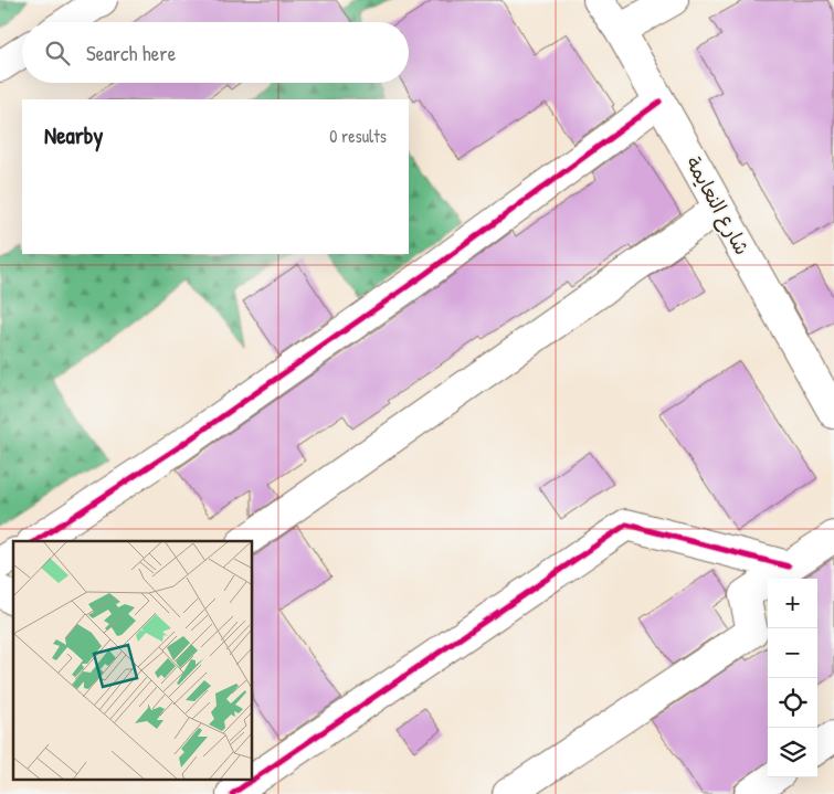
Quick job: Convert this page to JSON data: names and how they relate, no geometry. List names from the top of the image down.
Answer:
{
  "streets": {
    "street": ["شارع النعايمة"]
  },
  "page": {
    "search": "Search here",
    "heading": ["Nearby", "0 results"],
    "map_buttons": ["+", "−"]
  }
}
